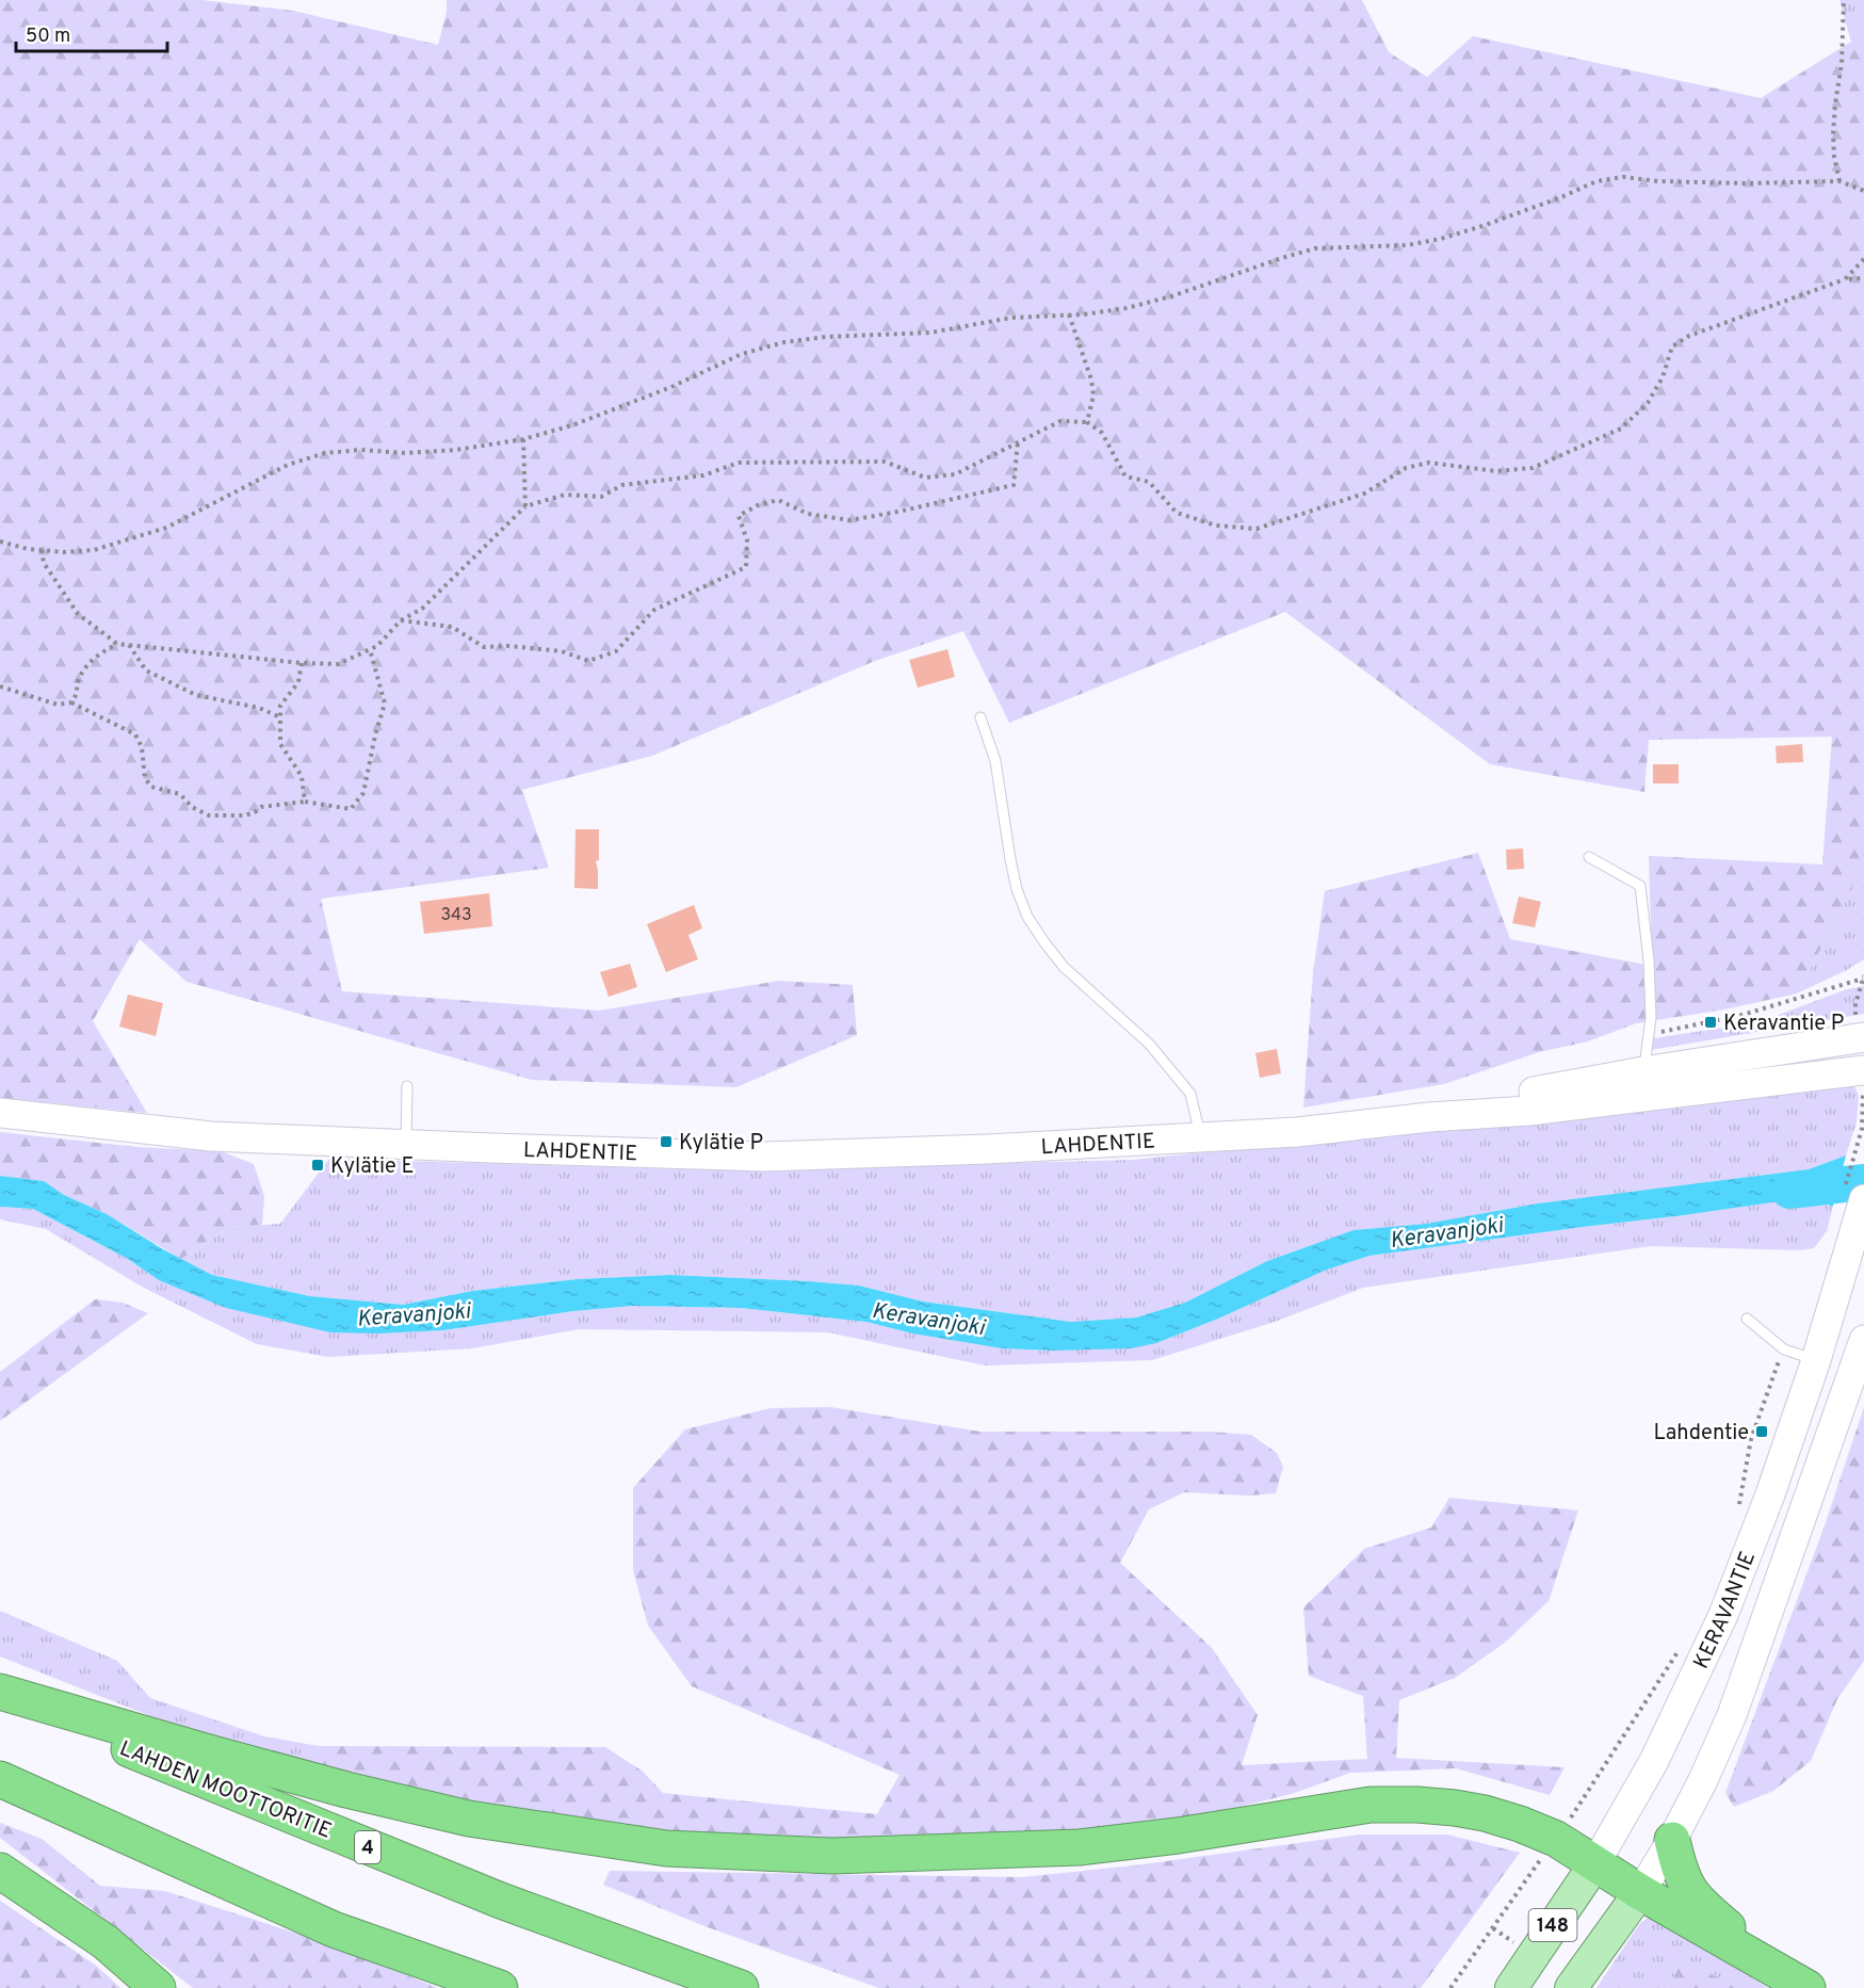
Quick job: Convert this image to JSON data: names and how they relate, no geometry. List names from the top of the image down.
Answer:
{
  "streets": {
    "highway": ["LAHDEN MOOTTORITIE", "4"],
    "main road": ["LAHDENTIE", "KERAVANTIE", "148"]
  },
  "water": ["Keravanjoki"],
  "places": {
    "transit": [
      "Keravantie P",
      "Kylätie P",
      "Kylätie E",
      "Lahdentie"
    ]
  },
  "house_numbers": ["343"],
  "scale_bar": "50 m"
}
